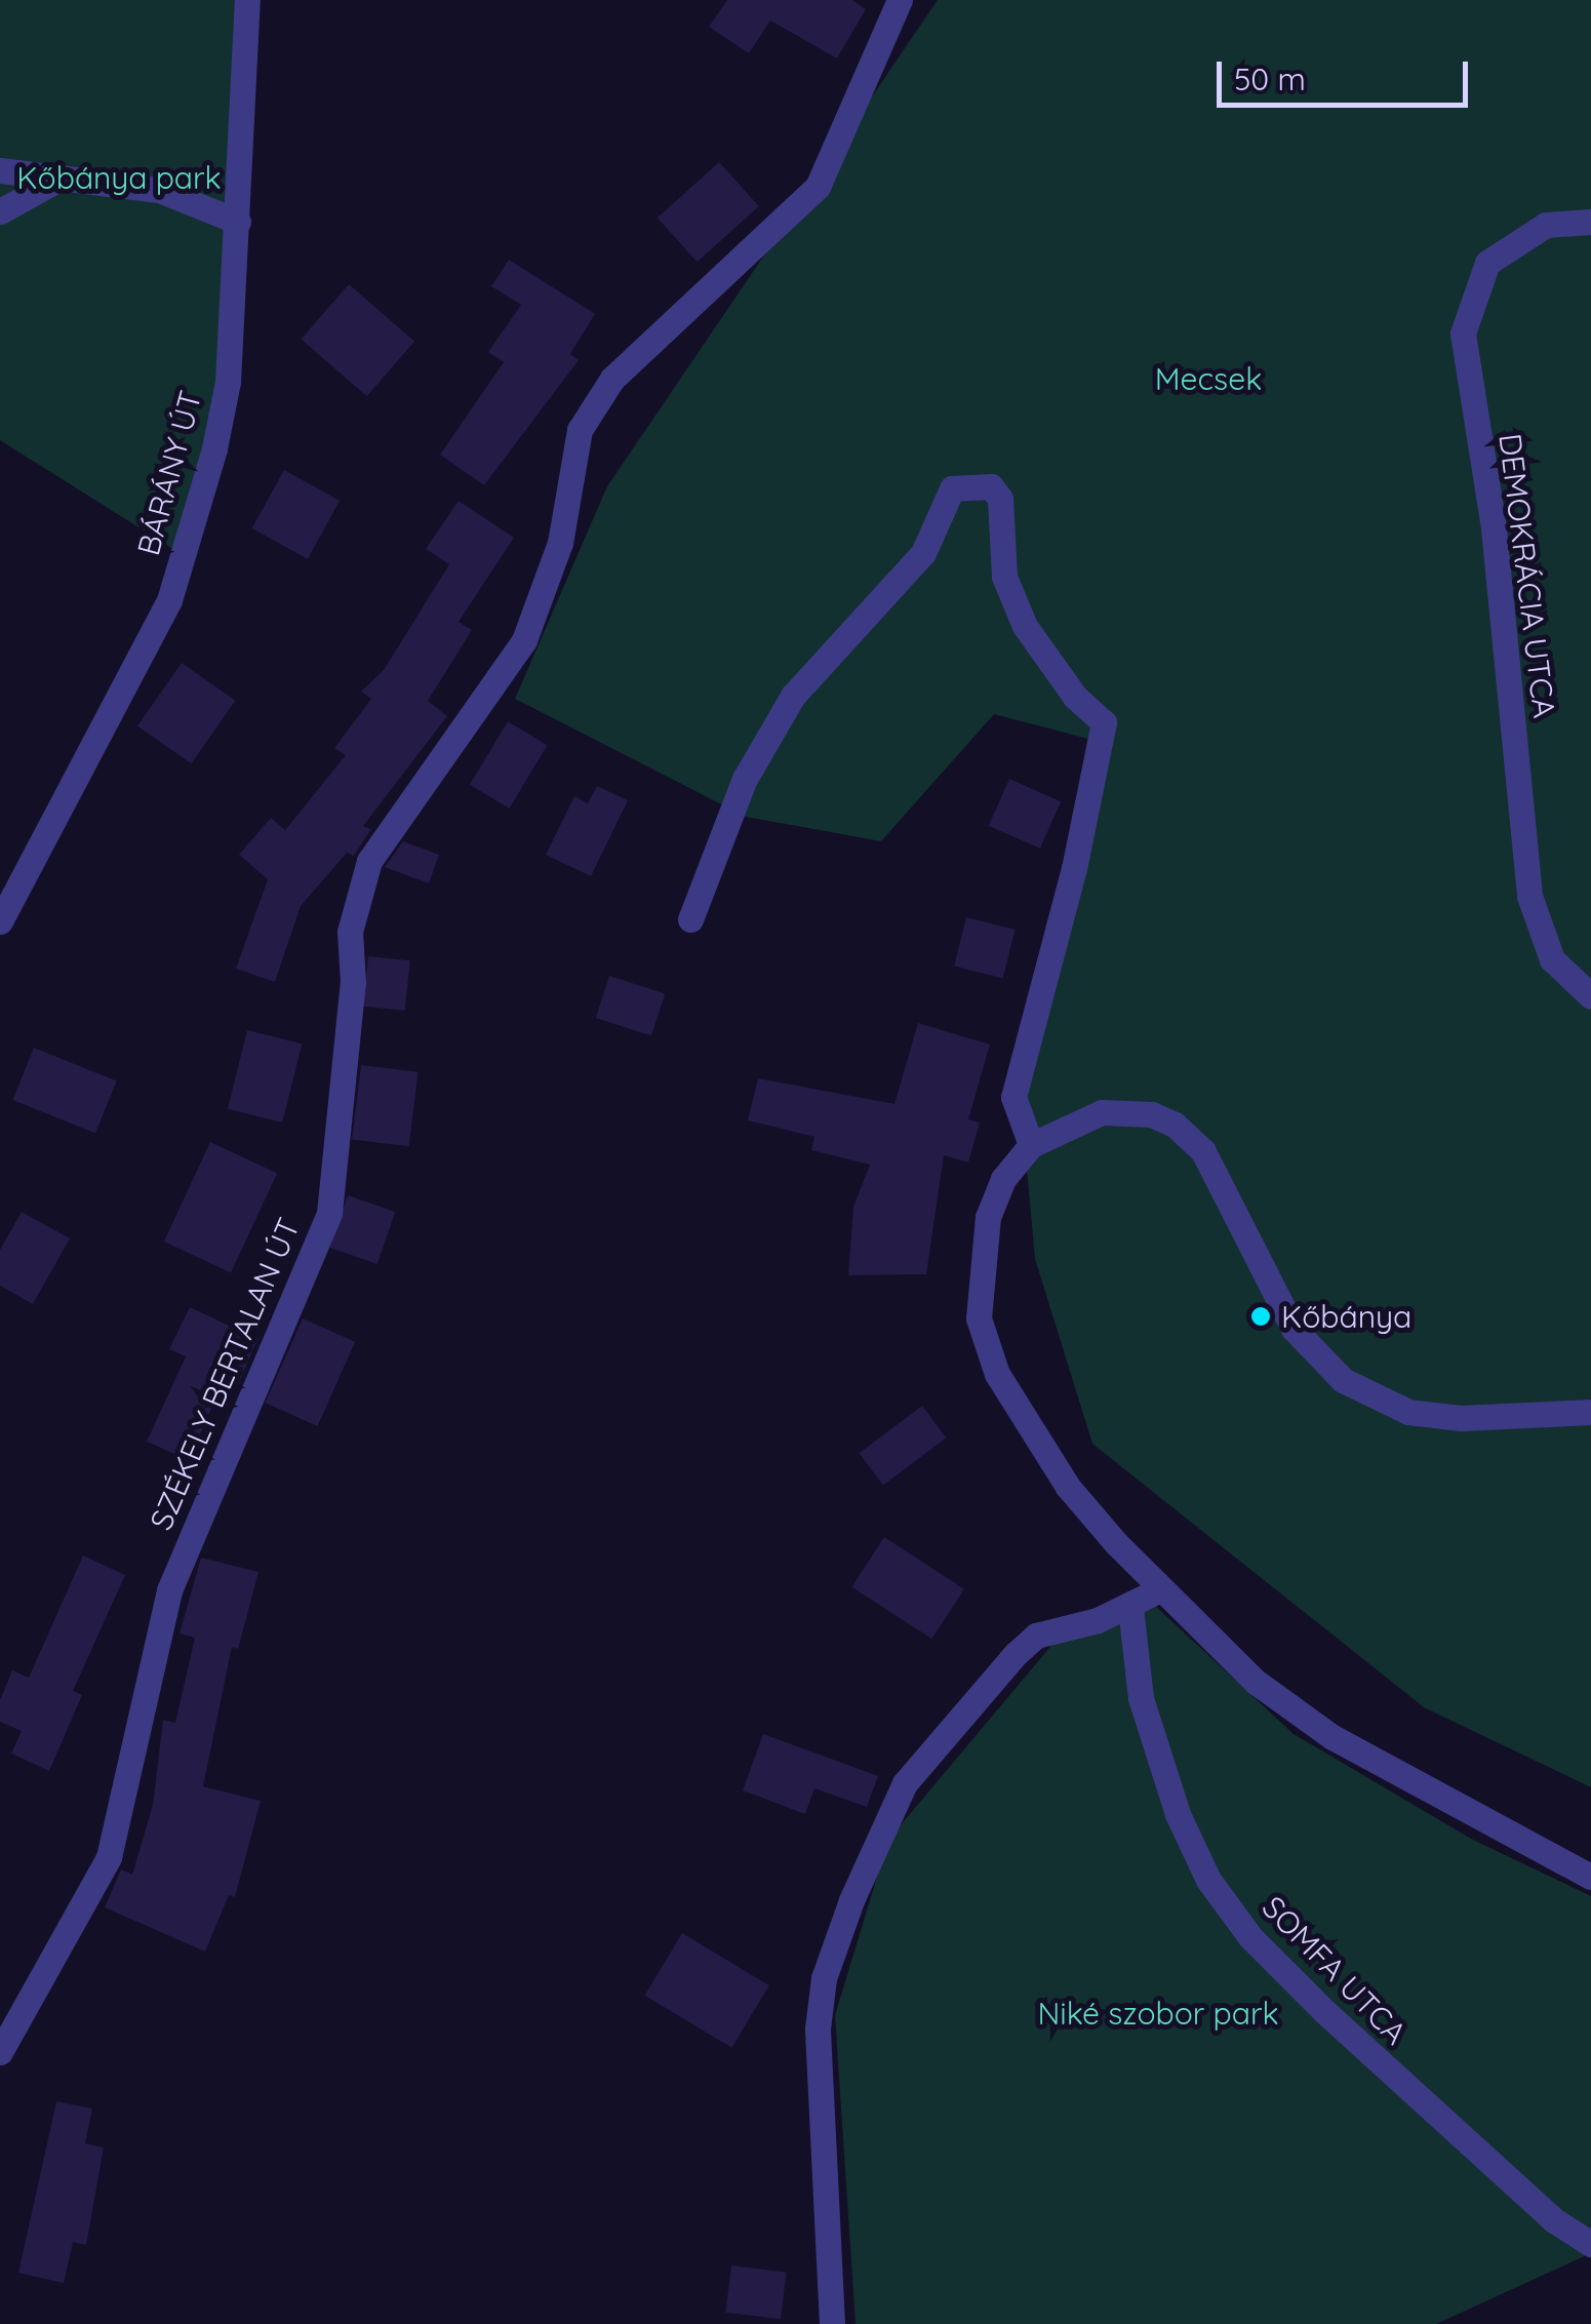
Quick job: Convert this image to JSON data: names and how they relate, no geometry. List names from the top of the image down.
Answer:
{
  "streets": {
    "street": [
      "BÁRÁNY ÚT",
      "DEMOKRÁCIA UTCA",
      "SZÉKELY BERTALAN ÚT",
      "SOMFA UTCA"
    ]
  },
  "parks": ["Kőbánya park", "Mecsek", "Niké szobor park"],
  "places": ["Kőbánya"],
  "scale_bar": "50 m"
}
